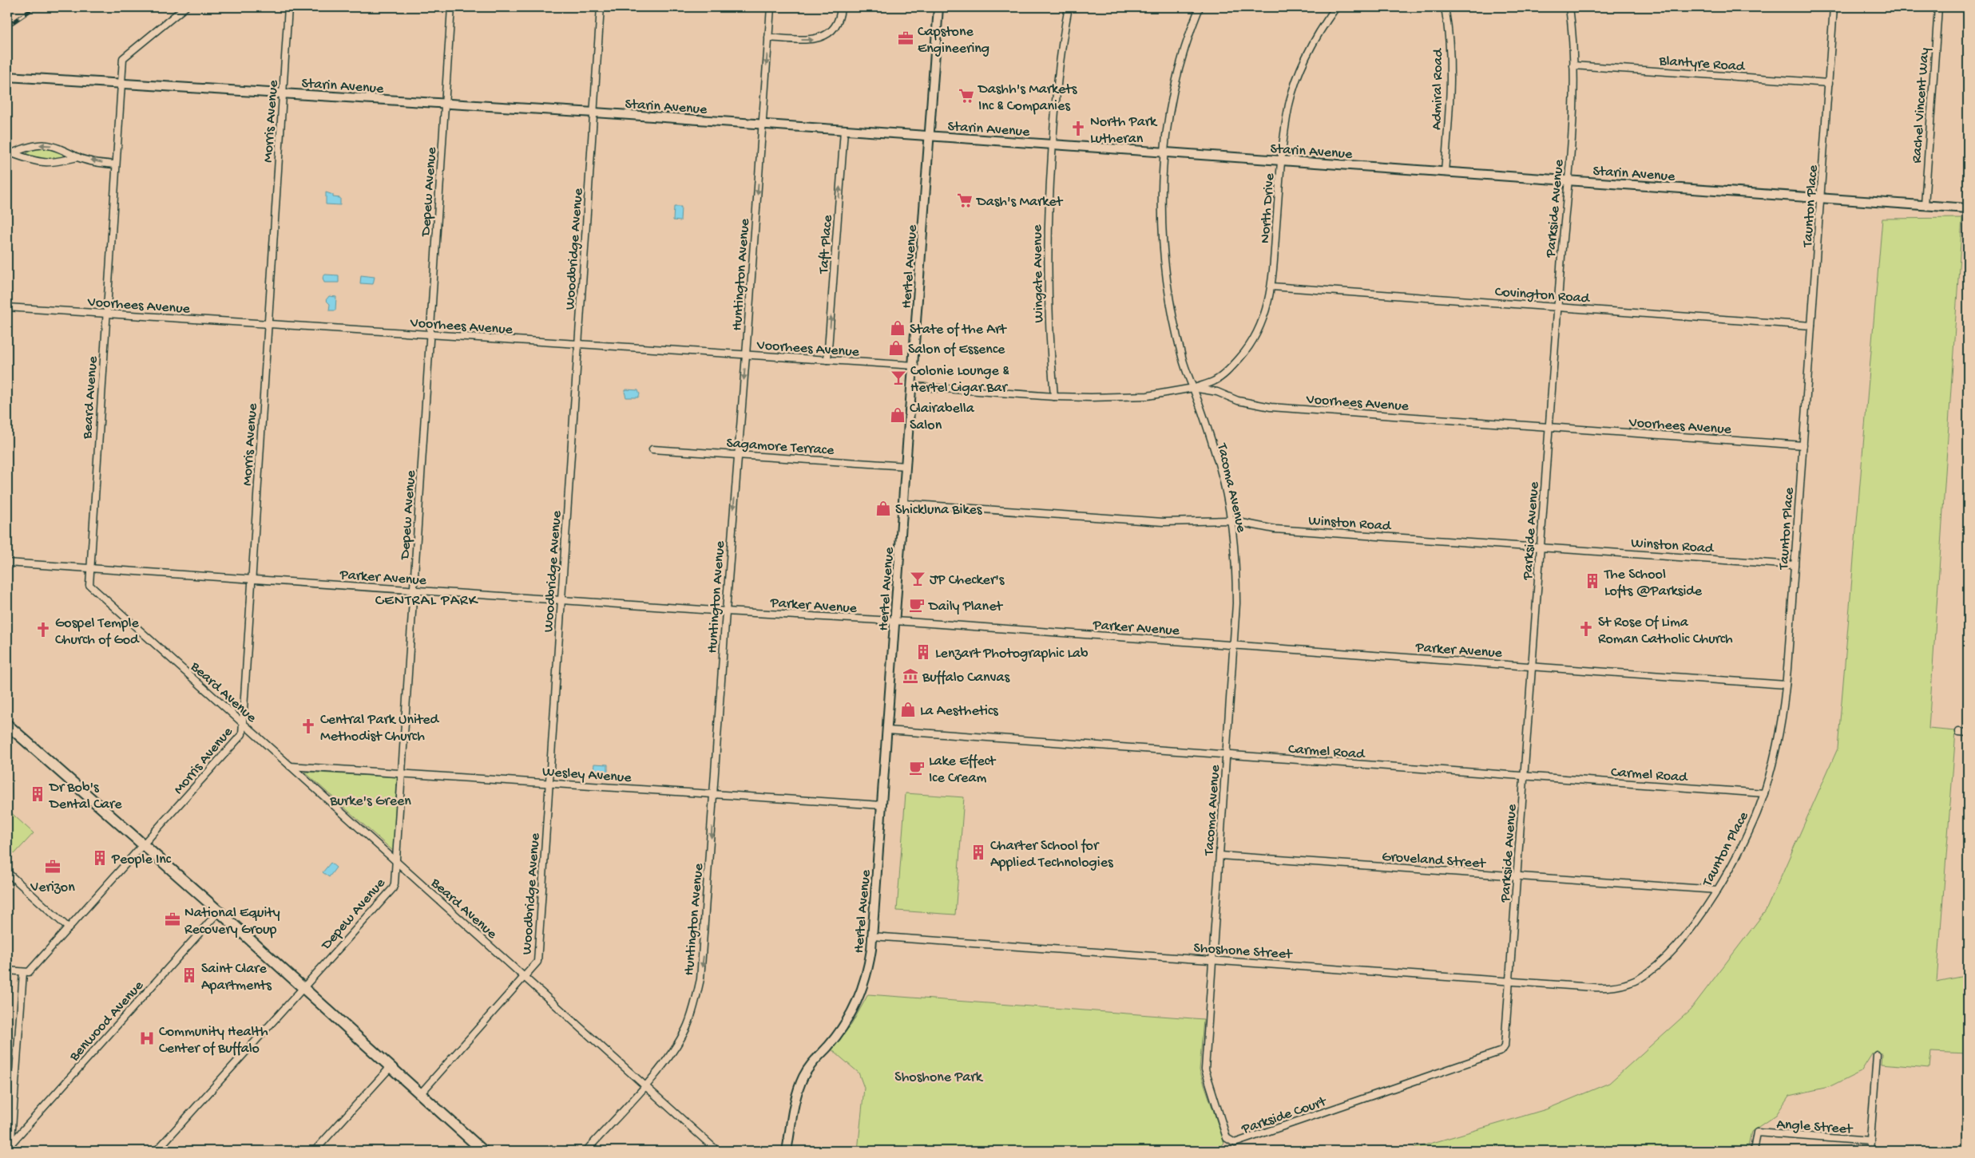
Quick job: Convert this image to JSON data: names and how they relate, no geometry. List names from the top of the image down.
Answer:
{
  "streets": {
    "street": [
      "Blantyre Road",
      "Starin Avenue",
      "Admiral Road",
      "Rachel Vincent Way",
      "Morris Avenue",
      "Depew Avenue",
      "Taunton Place",
      "North Drive",
      "Parkside Avenue",
      "Taft Place",
      "Woodbridge Avenue",
      "Hertel Avenue",
      "Wingate Avenue",
      "Huntington Avenue",
      "Covington Road",
      "Voorhees Avenue",
      "Beard Avenue",
      "Sagamore Terrace",
      "Tacoma Avenue",
      "Winston Road",
      "Parker Avenue",
      "Carmel Road",
      "Wesley Avenue",
      "Groveland Street",
      "Shoshone Street",
      "Benwood Avenue",
      "Parkside Court",
      "Angle Street"
    ]
  },
  "crossings": [
    ["Blantyre Road", "Taunton Place"],
    ["Blantyre Road", "Parkside Avenue"],
    ["Starin Avenue", "Admiral Road"],
    ["Starin Avenue", "Rachel Vincent Way"],
    ["Starin Avenue", "Morris Avenue"],
    ["Starin Avenue", "Depew Avenue"],
    ["Starin Avenue", "Taunton Place"],
    ["Starin Avenue", "North Drive"],
    ["Starin Avenue", "Parkside Avenue"],
    ["Starin Avenue", "Taft Place"],
    ["Starin Avenue", "Woodbridge Avenue"],
    ["Starin Avenue", "Hertel Avenue"],
    ["Starin Avenue", "Wingate Avenue"],
    ["Starin Avenue", "Huntington Avenue"],
    ["Starin Avenue", "Beard Avenue"],
    ["Starin Avenue", "Tacoma Avenue"],
    ["Morris Avenue", "Voorhees Avenue"],
    ["Morris Avenue", "Beard Avenue"],
    ["Morris Avenue", "Parker Avenue"],
    ["Depew Avenue", "Voorhees Avenue"],
    ["Depew Avenue", "Beard Avenue"],
    ["Depew Avenue", "Parker Avenue"],
    ["Depew Avenue", "Wesley Avenue"],
    ["Taunton Place", "Covington Road"],
    ["Taunton Place", "Voorhees Avenue"],
    ["Taunton Place", "Winston Road"],
    ["Taunton Place", "Parker Avenue"],
    ["Taunton Place", "Carmel Road"],
    ["Taunton Place", "Groveland Street"],
    ["Taunton Place", "Shoshone Street"],
    ["North Drive", "Covington Road"],
    ["North Drive", "Voorhees Avenue"],
    ["North Drive", "Tacoma Avenue"],
    ["Parkside Avenue", "Covington Road"],
    ["Parkside Avenue", "Voorhees Avenue"],
    ["Parkside Avenue", "Winston Road"],
    ["Parkside Avenue", "Parker Avenue"],
    ["Parkside Avenue", "Carmel Road"],
    ["Parkside Avenue", "Groveland Street"],
    ["Parkside Avenue", "Shoshone Street"],
    ["Parkside Avenue", "Parkside Court"],
    ["Taft Place", "Voorhees Avenue"],
    ["Woodbridge Avenue", "Voorhees Avenue"],
    ["Woodbridge Avenue", "Beard Avenue"],
    ["Woodbridge Avenue", "Parker Avenue"],
    ["Woodbridge Avenue", "Wesley Avenue"],
    ["Hertel Avenue", "Voorhees Avenue"],
    ["Hertel Avenue", "Sagamore Terrace"],
    ["Hertel Avenue", "Winston Road"],
    ["Hertel Avenue", "Parker Avenue"],
    ["Hertel Avenue", "Carmel Road"],
    ["Hertel Avenue", "Wesley Avenue"],
    ["Hertel Avenue", "Shoshone Street"],
    ["Wingate Avenue", "Voorhees Avenue"],
    ["Huntington Avenue", "Voorhees Avenue"],
    ["Huntington Avenue", "Beard Avenue"],
    ["Huntington Avenue", "Sagamore Terrace"],
    ["Huntington Avenue", "Parker Avenue"],
    ["Huntington Avenue", "Wesley Avenue"],
    ["Voorhees Avenue", "Beard Avenue"],
    ["Voorhees Avenue", "Tacoma Avenue"],
    ["Beard Avenue", "Parker Avenue"],
    ["Beard Avenue", "Wesley Avenue"],
    ["Tacoma Avenue", "Winston Road"],
    ["Tacoma Avenue", "Parker Avenue"],
    ["Tacoma Avenue", "Carmel Road"],
    ["Tacoma Avenue", "Groveland Street"],
    ["Tacoma Avenue", "Shoshone Street"],
    ["Tacoma Avenue", "Parkside Court"],
    ["Shoshone Street", "Parkside Court"]
  ],
  "one_way": ["Taft Place", "Huntington Avenue"],
  "districts": ["CENTRAL PARK"],
  "parks": ["Burke's Green", "Shoshone Park"],
  "places": {
    "office": ["Capstone Engineering", "Verizon", "National Equity Recovery Group"],
    "supermarket": ["Dashh's Markets Inc & Companies", "Dash's Market"],
    "church": [
      "North Park Lutheran",
      "St Rose Of Lima Roman Catholic Church",
      "Gospel Temple Church of God",
      "Central Park United Methodist Church"
    ],
    "shop": [
      "State of the Art",
      "Salon of Essence",
      "Clairabella Salon",
      "Shickluna Bikes",
      "La Aesthetics"
    ],
    "bar": ["Colonie Lounge & Hertel Cigar Bar", "JP Checker's"],
    "building": [
      "The School Lofts @Parkside",
      "Lenzart Photographic Lab",
      "Dr Bob's Dental Care",
      "Charter School for Applied Technologies",
      "People Inc",
      "Saint Clare Apartments"
    ],
    "cafe": ["Daily Planet", "Lake Effect Ice Cream"],
    "museum": ["Buffalo Canvas"],
    "hospital": ["Community Health Center of Buffalo"]
  }
}
